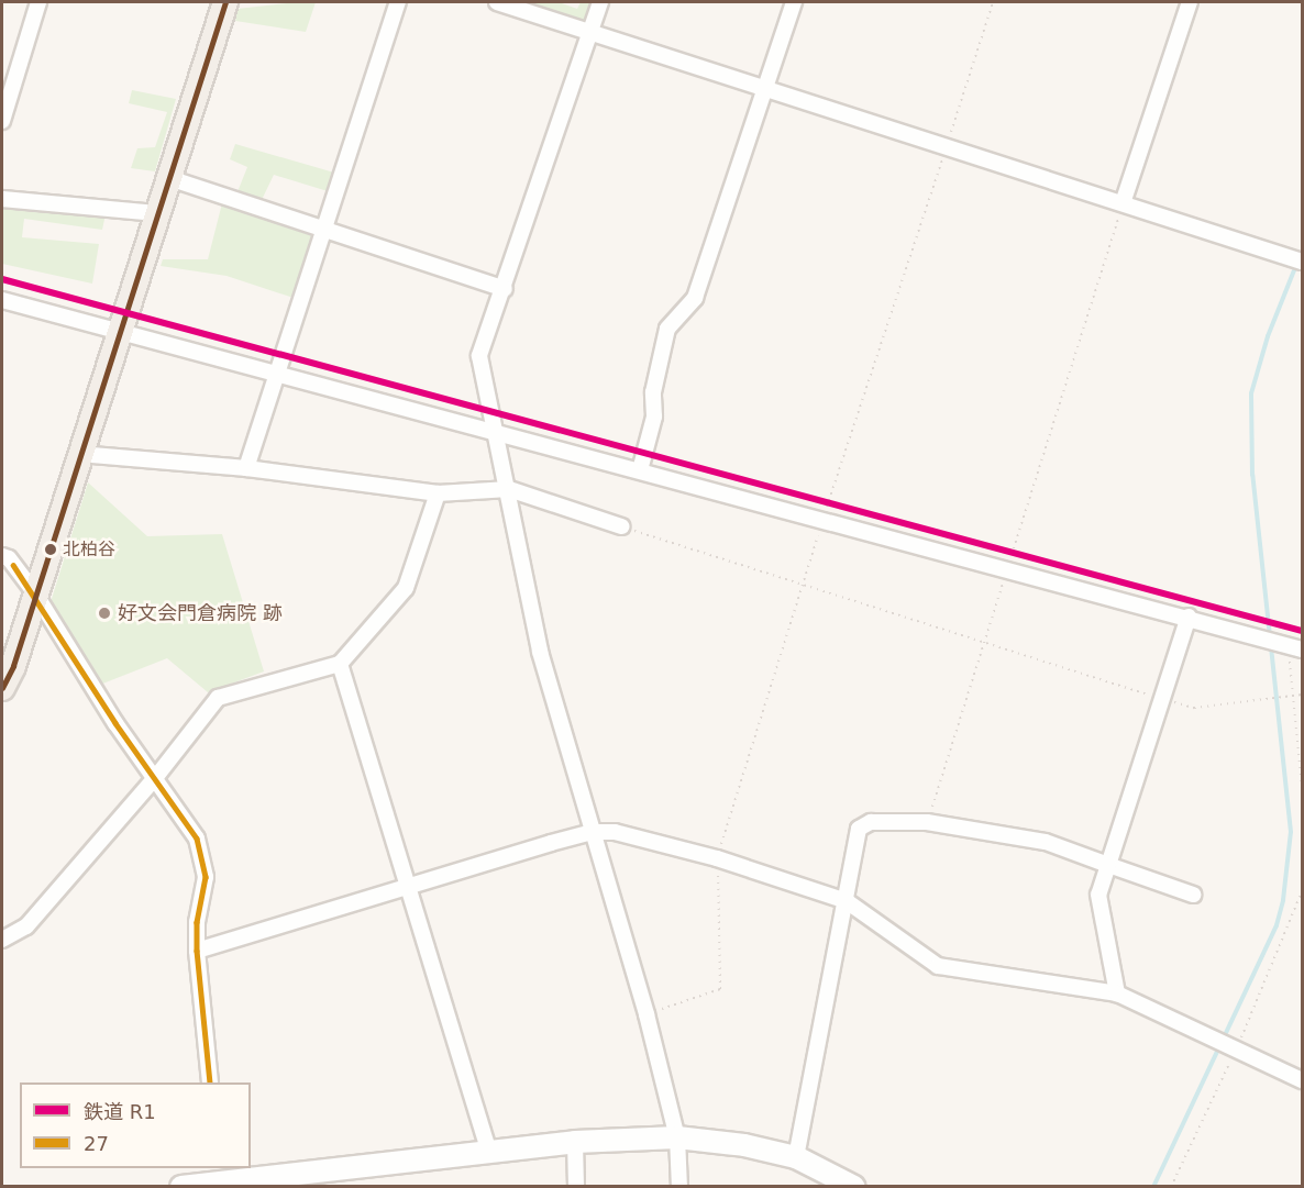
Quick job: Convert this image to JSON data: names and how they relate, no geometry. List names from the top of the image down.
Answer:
{
  "places": ["北柏谷", "好文会門倉病院 跡"],
  "lines": ["rail line R1", "transit line 27"],
  "legend": ["鉄道 R1", "27"]
}
